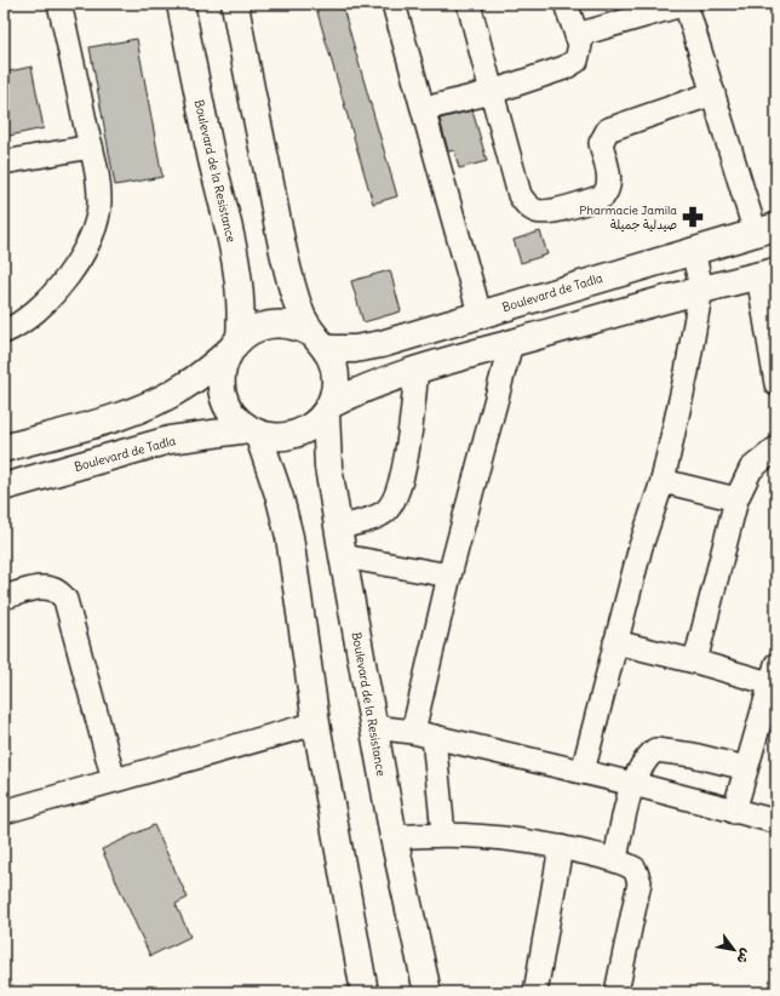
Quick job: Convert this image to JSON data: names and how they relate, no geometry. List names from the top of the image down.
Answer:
{
  "streets": {
    "main road": ["Boulevard de la Resistance", "Boulevard de Tadla"]
  },
  "crossings": [
    ["Boulevard de la Resistance", "Boulevard de Tadla"]
  ],
  "places": {
    "pharmacy": ["Pharmacie Jamila صيدلية جميلة"]
  },
  "north": "bottom right"
}
